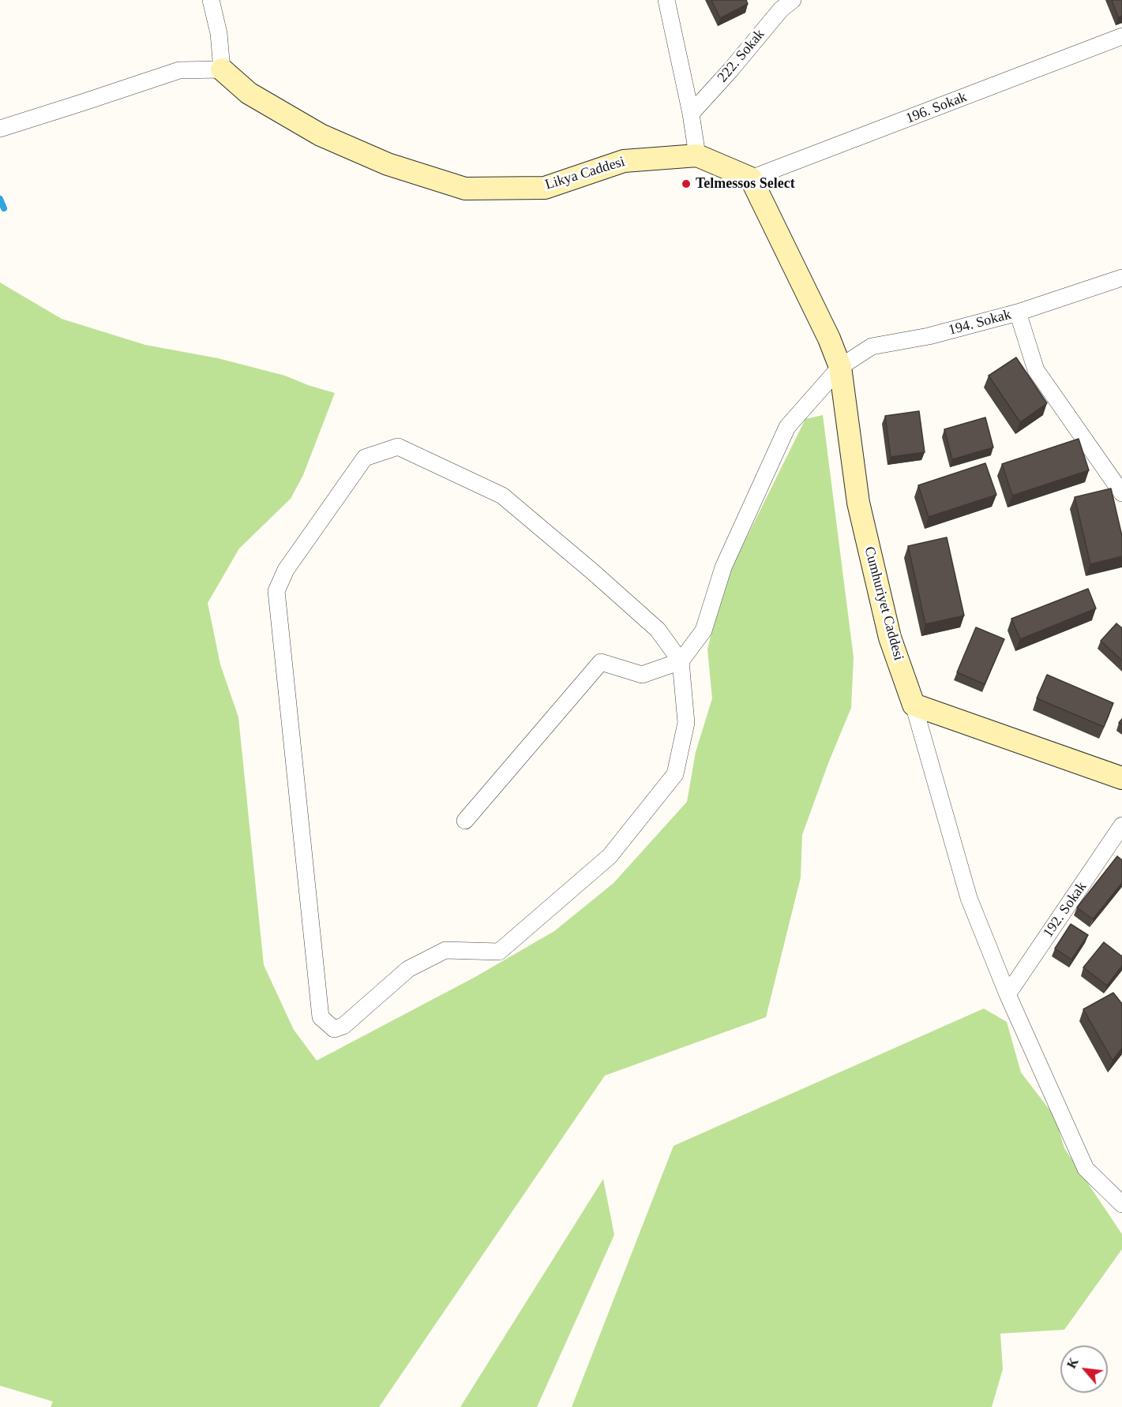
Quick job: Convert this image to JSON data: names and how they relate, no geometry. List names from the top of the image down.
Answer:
{
  "streets": {
    "street": [
      "222. Sokak",
      "196. Sokak",
      "Likya Caddesi",
      "194. Sokak",
      "Cumhuriyet Caddesi",
      "192. Sokak"
    ]
  },
  "crossings": [
    ["196. Sokak", "Likya Caddesi"],
    ["194. Sokak", "Cumhuriyet Caddesi"]
  ],
  "places": ["Telmessos Select"],
  "north": "top left"
}
